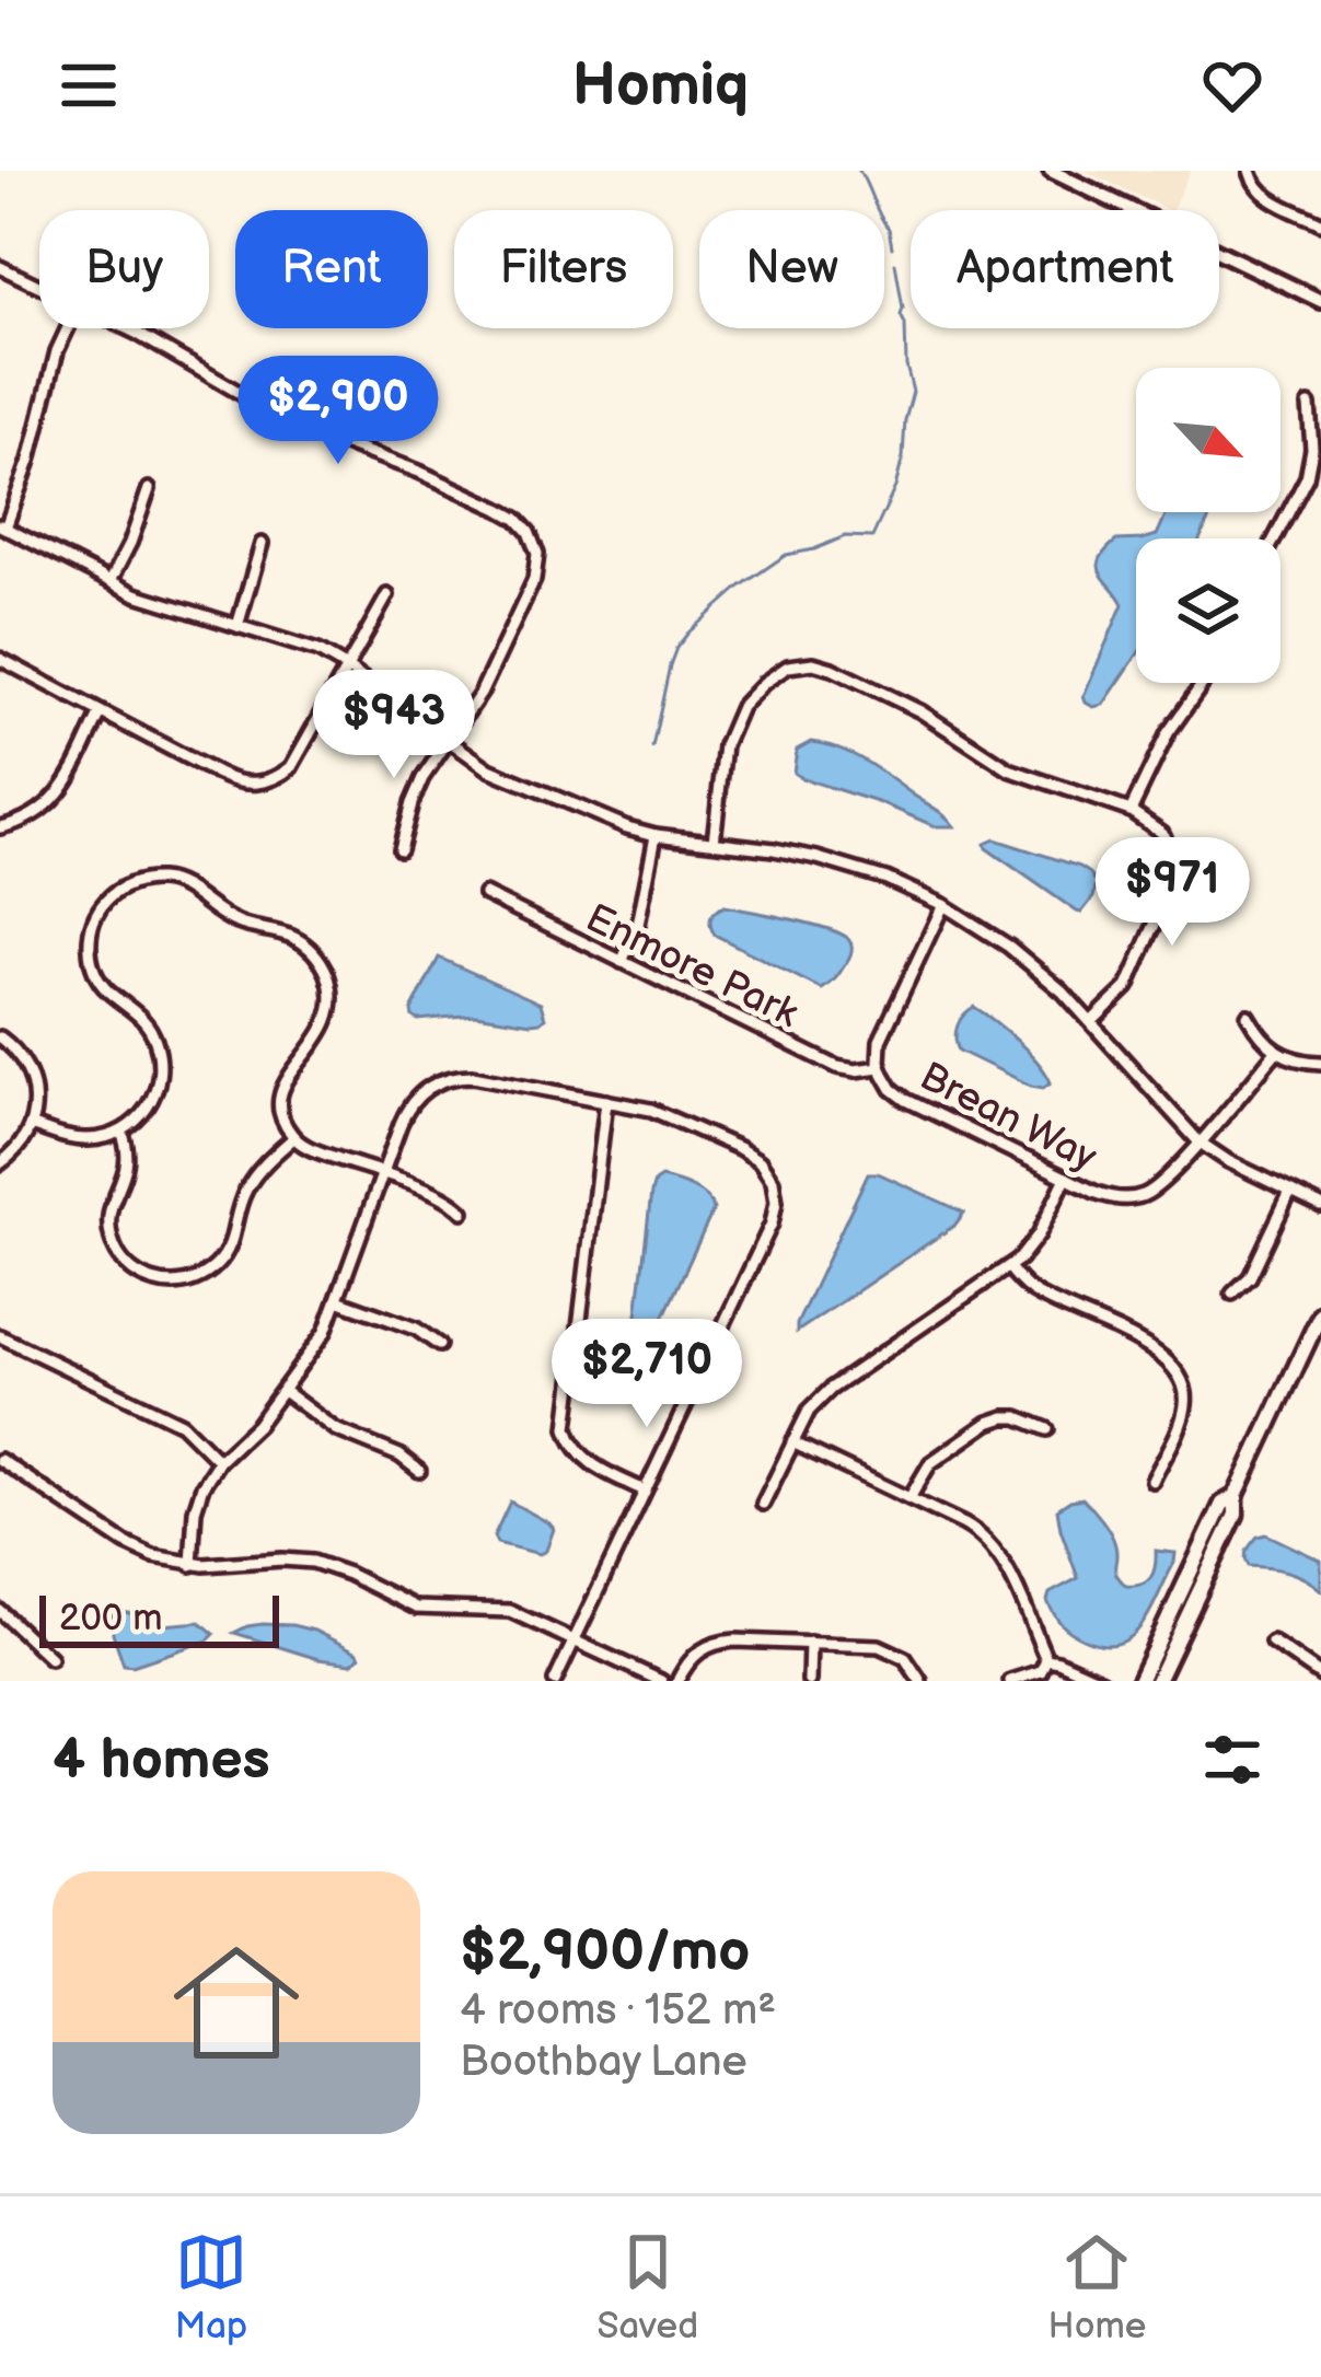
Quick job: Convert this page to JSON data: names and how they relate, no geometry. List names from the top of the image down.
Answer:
{
  "streets": {
    "street": ["Enmore Park", "Brean Way"]
  },
  "crossings": [
    ["Enmore Park", "Brean Way"]
  ],
  "scale_bar": "200 m",
  "north": "bottom right",
  "page": {
    "header": "Homiq",
    "chip": [
      "Buy",
      "Rent",
      "Filters",
      "New",
      "Apartment"
    ],
    "price": [
      "$2,900",
      "$943",
      "$971",
      "$2,710"
    ],
    "scale": "200 m",
    "heading": "4 homes",
    "list": [
      {
        "name": "$2,900/mo",
        "note": "4 rooms · 152 m² · Boothbay Lane"
      }
    ],
    "tabs": ["Map", "Saved", "Home"]
  }
}
